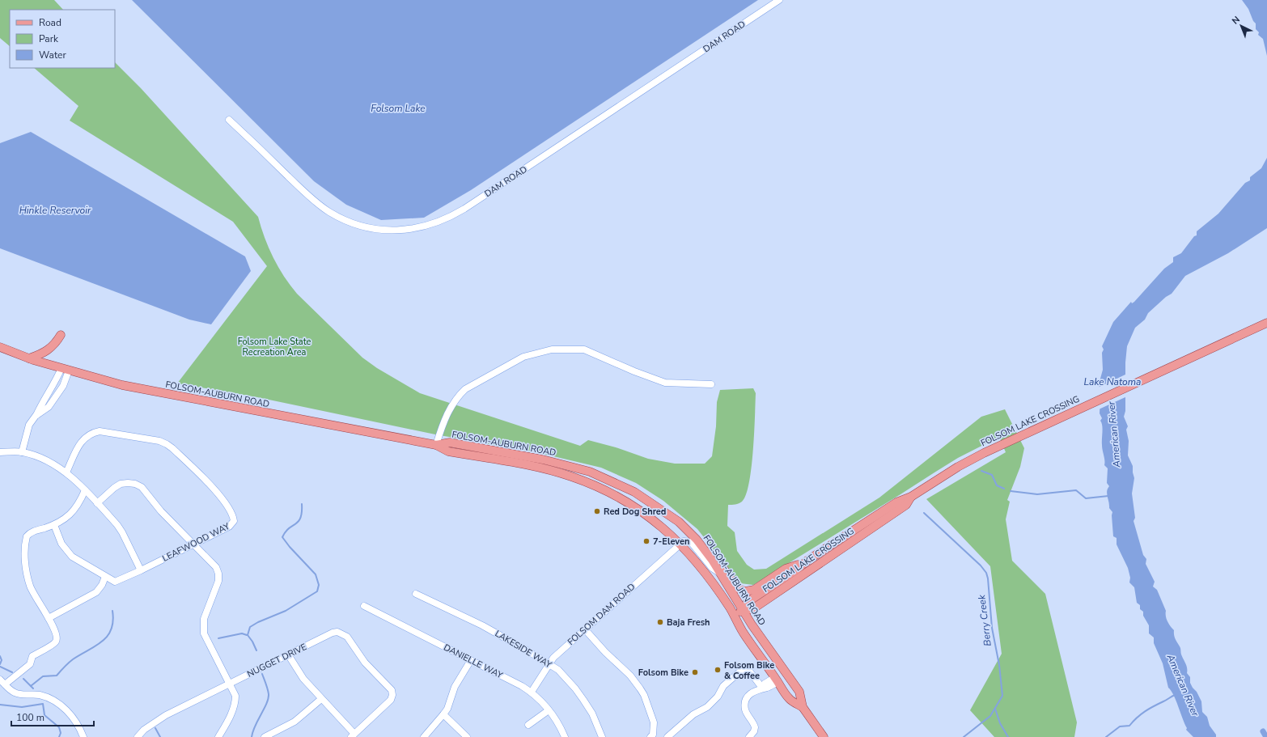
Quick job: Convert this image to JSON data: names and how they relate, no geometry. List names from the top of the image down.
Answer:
{
  "streets": {
    "main road": ["FOLSOM-AUBURN ROAD", "FOLSOM LAKE CROSSING"],
    "street": [
      "DAM ROAD",
      "LEAFWOOD WAY",
      "FOLSOM DAM ROAD",
      "LAKESIDE WAY",
      "NUGGET DRIVE",
      "DANIELLE WAY"
    ]
  },
  "crossings": [
    ["FOLSOM-AUBURN ROAD", "FOLSOM LAKE CROSSING"],
    ["FOLSOM-AUBURN ROAD", "FOLSOM DAM ROAD"],
    ["FOLSOM DAM ROAD", "LAKESIDE WAY"],
    ["FOLSOM DAM ROAD", "DANIELLE WAY"]
  ],
  "water": [
    "Folsom Lake",
    "Hinkle Reservoir",
    "Lake Natoma",
    "American River",
    "Berry Creek"
  ],
  "parks": ["Folsom Lake State Recreation Area"],
  "places": [
    "Red Dog Shred",
    "7-Eleven",
    "Baja Fresh",
    "Folsom Bike & Coffee",
    "Folsom Bike"
  ],
  "legend": ["Road", "Park", "Water"],
  "scale_bar": "100 m",
  "north": "top left"
}
